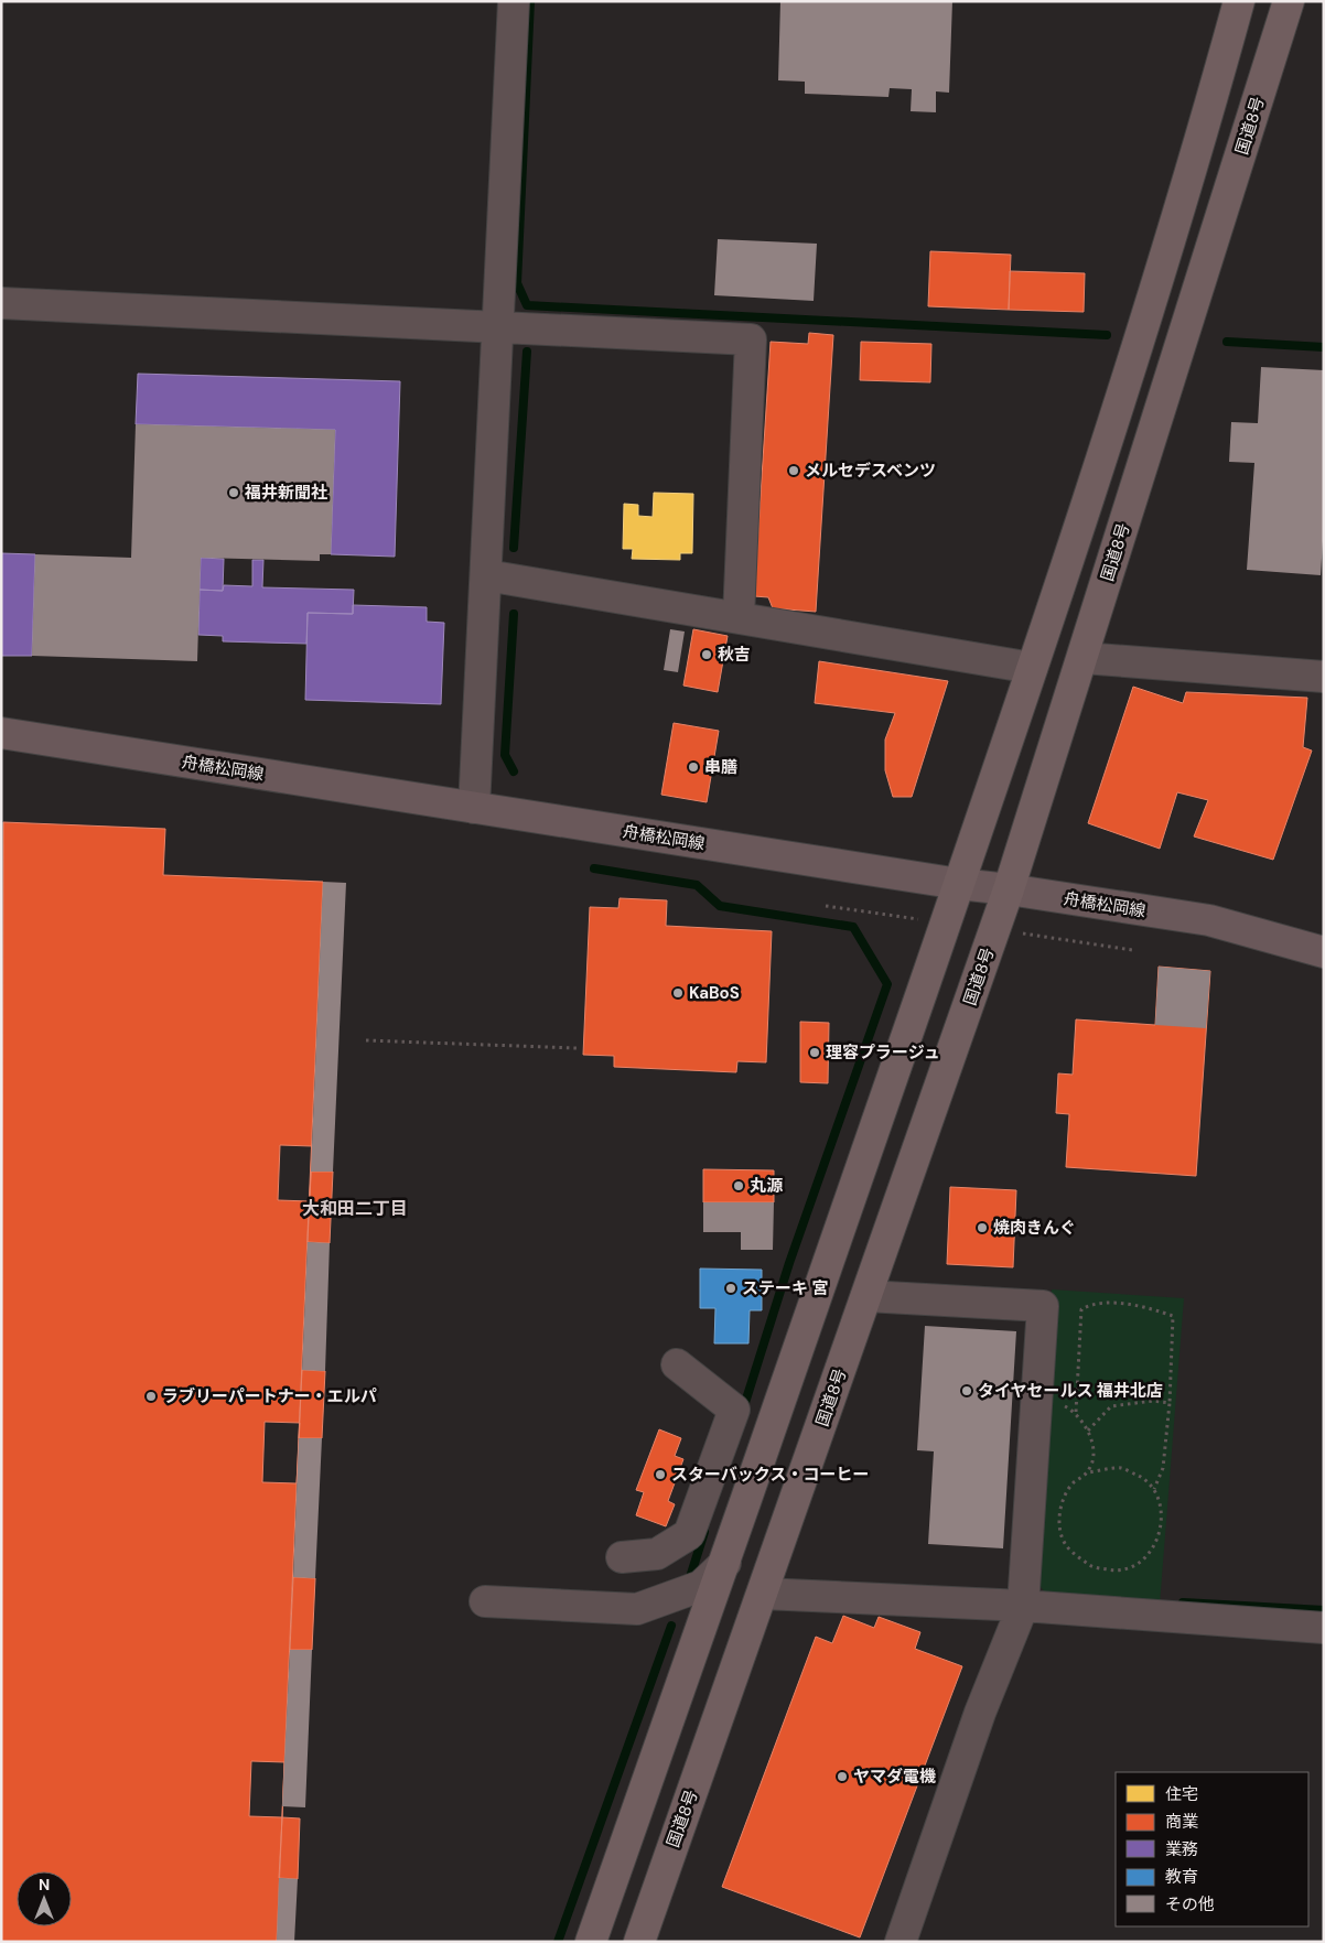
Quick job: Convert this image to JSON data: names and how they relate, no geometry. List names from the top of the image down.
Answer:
{
  "streets": {
    "highway": ["国道8号"],
    "main road": ["舟橋松岡線"]
  },
  "crossings": [
    ["国道8号", "舟橋松岡線"]
  ],
  "districts": ["大和田二丁目"],
  "places": [
    "メルセデスベンツ",
    "福井新聞社",
    "秋吉",
    "串膳",
    "KaBoS",
    "理容プラージュ",
    "丸源",
    "焼肉きんぐ",
    "ステーキ 宮",
    "タイヤセールス 福井北店",
    "ラブリーパートナー・エルパ",
    "スターバックス・コーヒー",
    "ヤマダ電機"
  ],
  "legend": [
    "住宅",
    "商業",
    "業務",
    "教育",
    "その他"
  ],
  "north": "top"
}
